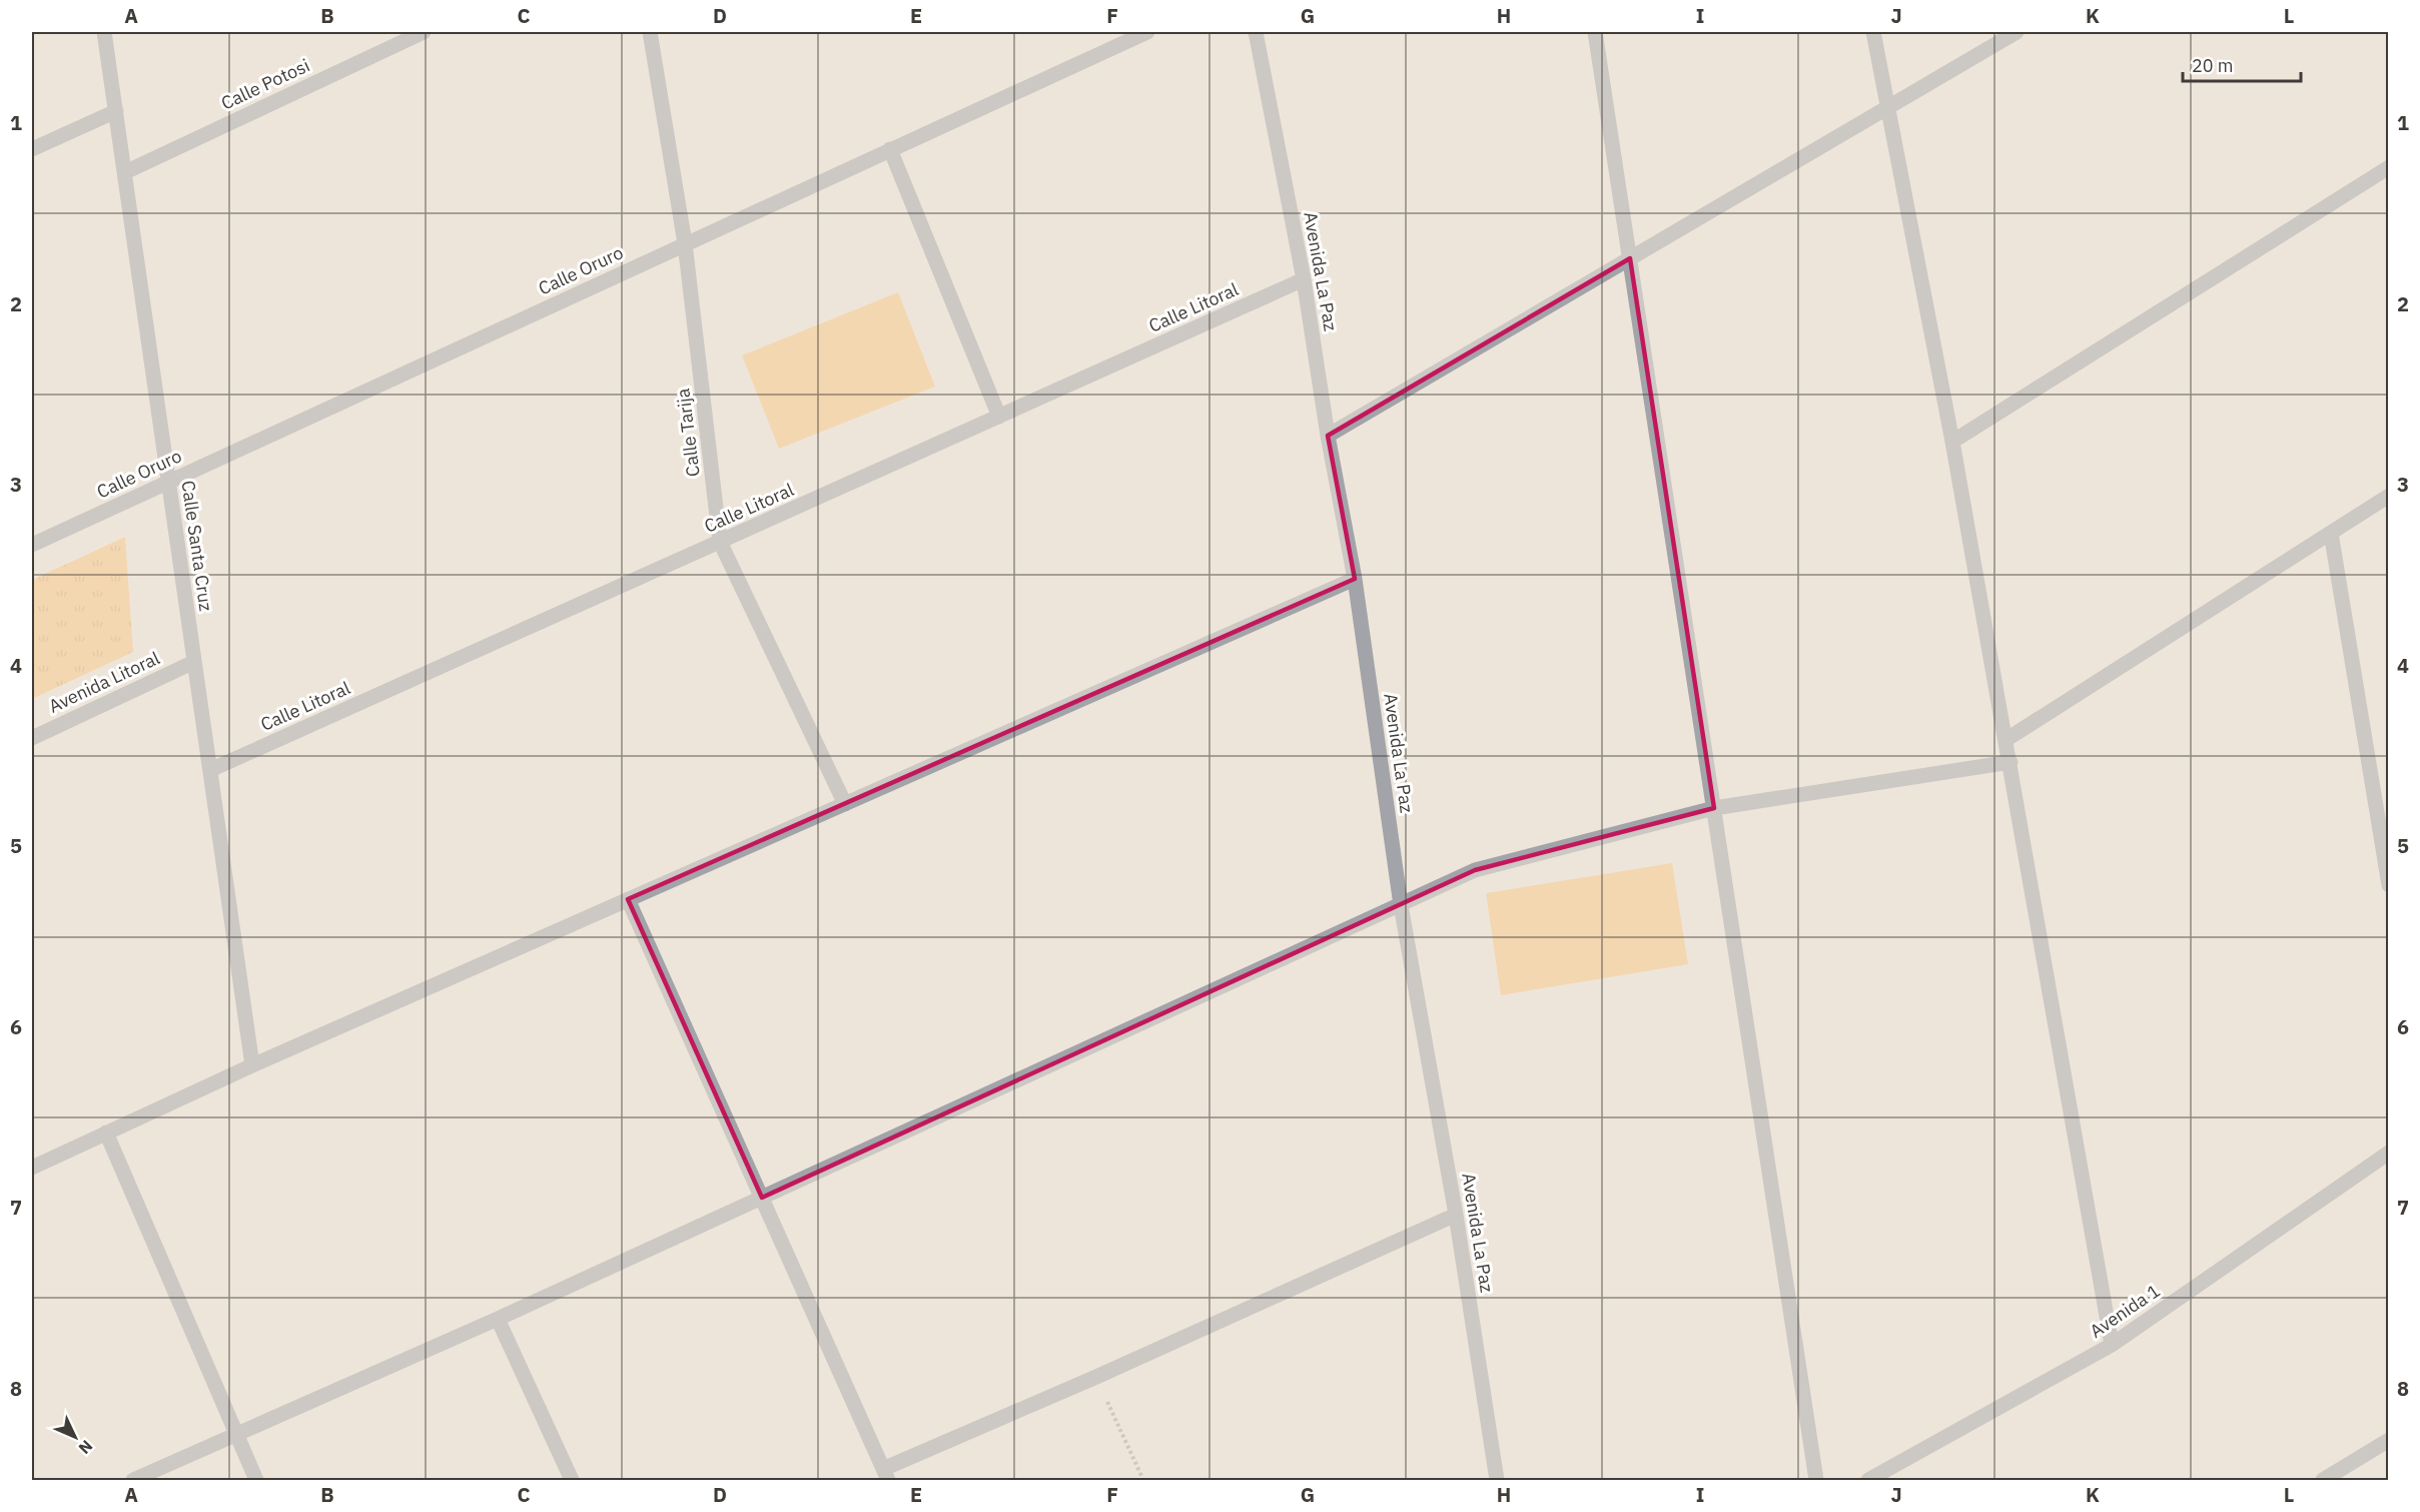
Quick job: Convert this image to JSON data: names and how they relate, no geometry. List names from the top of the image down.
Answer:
{
  "streets": {
    "street": [
      "Calle Potosi",
      "Calle Oruro",
      "Avenida La Paz",
      "Calle Litoral",
      "Calle Tarija",
      "Calle Santa Cruz",
      "Avenida Litoral",
      "Avenida 1"
    ]
  },
  "crossings": [
    ["Calle Potosi", "Calle Santa Cruz"],
    ["Calle Oruro", "Calle Tarija"],
    ["Calle Oruro", "Calle Santa Cruz"],
    ["Avenida La Paz", "Calle Litoral"],
    ["Calle Litoral", "Calle Tarija"],
    ["Calle Litoral", "Calle Santa Cruz"],
    ["Calle Santa Cruz", "Avenida Litoral"]
  ],
  "scale_bar": "20 m",
  "north": "bottom right",
  "grid": {
    "columns": [
      "A",
      "B",
      "C",
      "D",
      "E",
      "F",
      "G",
      "H",
      "I",
      "J",
      "K",
      "L"
    ],
    "rows": [
      "1",
      "2",
      "3",
      "4",
      "5",
      "6",
      "7",
      "8"
    ]
  }
}
